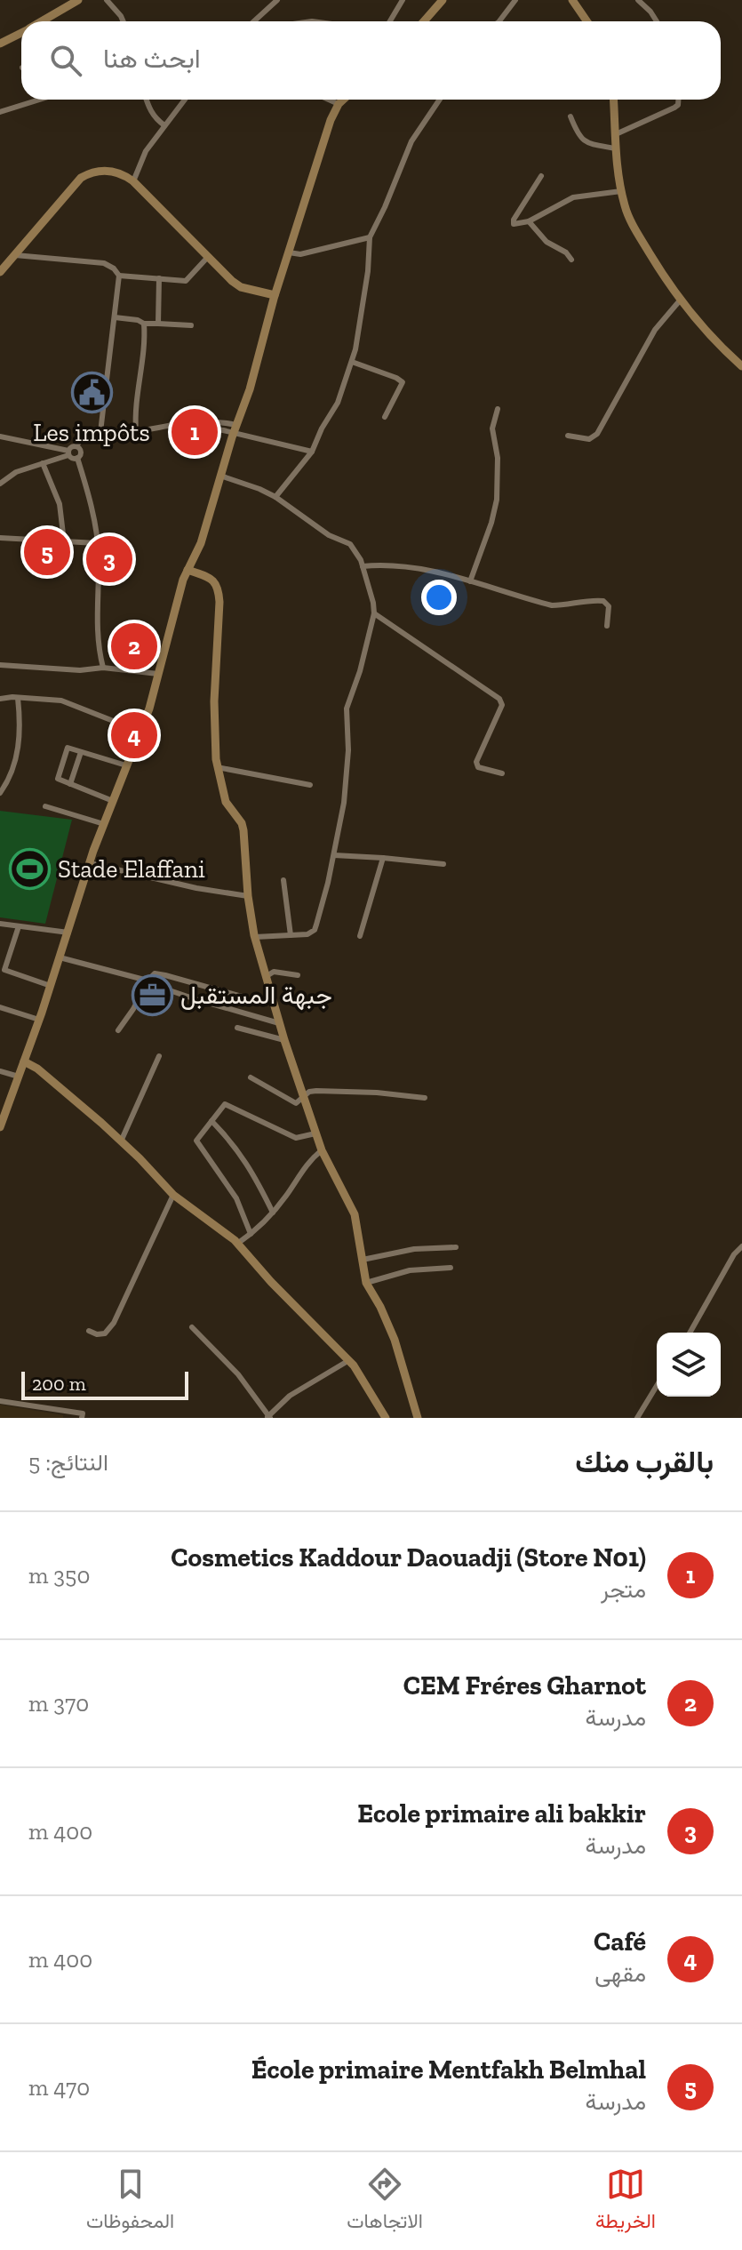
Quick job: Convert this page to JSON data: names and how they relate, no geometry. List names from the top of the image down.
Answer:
{
  "places": {
    "public building": ["Les impôts"],
    "sports": ["Stade Elaffani"],
    "office": ["جبهة المستقبل"]
  },
  "scale_bar": "200 m",
  "page": {
    "search": "ابحث هنا",
    "pins": [
      "1",
      "5",
      "3",
      "2",
      "4"
    ],
    "scale": "200 m",
    "heading": ["بالقرب منك", "النتائج: 5"],
    "list": [
      {
        "mark": "1",
        "name": "Cosmetics Kaddour Daouadji (Store N01)",
        "note": "متجر",
        "value": "350 m"
      },
      {
        "mark": "2",
        "name": "CEM Fréres Gharnot",
        "note": "مدرسة",
        "value": "370 m"
      },
      {
        "mark": "3",
        "name": "Ecole primaire ali bakkir",
        "note": "مدرسة",
        "value": "400 m"
      },
      {
        "mark": "4",
        "name": "Café",
        "note": "مقهى",
        "value": "400 m"
      },
      {
        "mark": "5",
        "name": "École primaire Mentfakh Belmhal",
        "note": "مدرسة",
        "value": "470 m"
      }
    ],
    "nav": ["الخريطة", "الاتجاهات", "المحفوظات"]
  }
}
